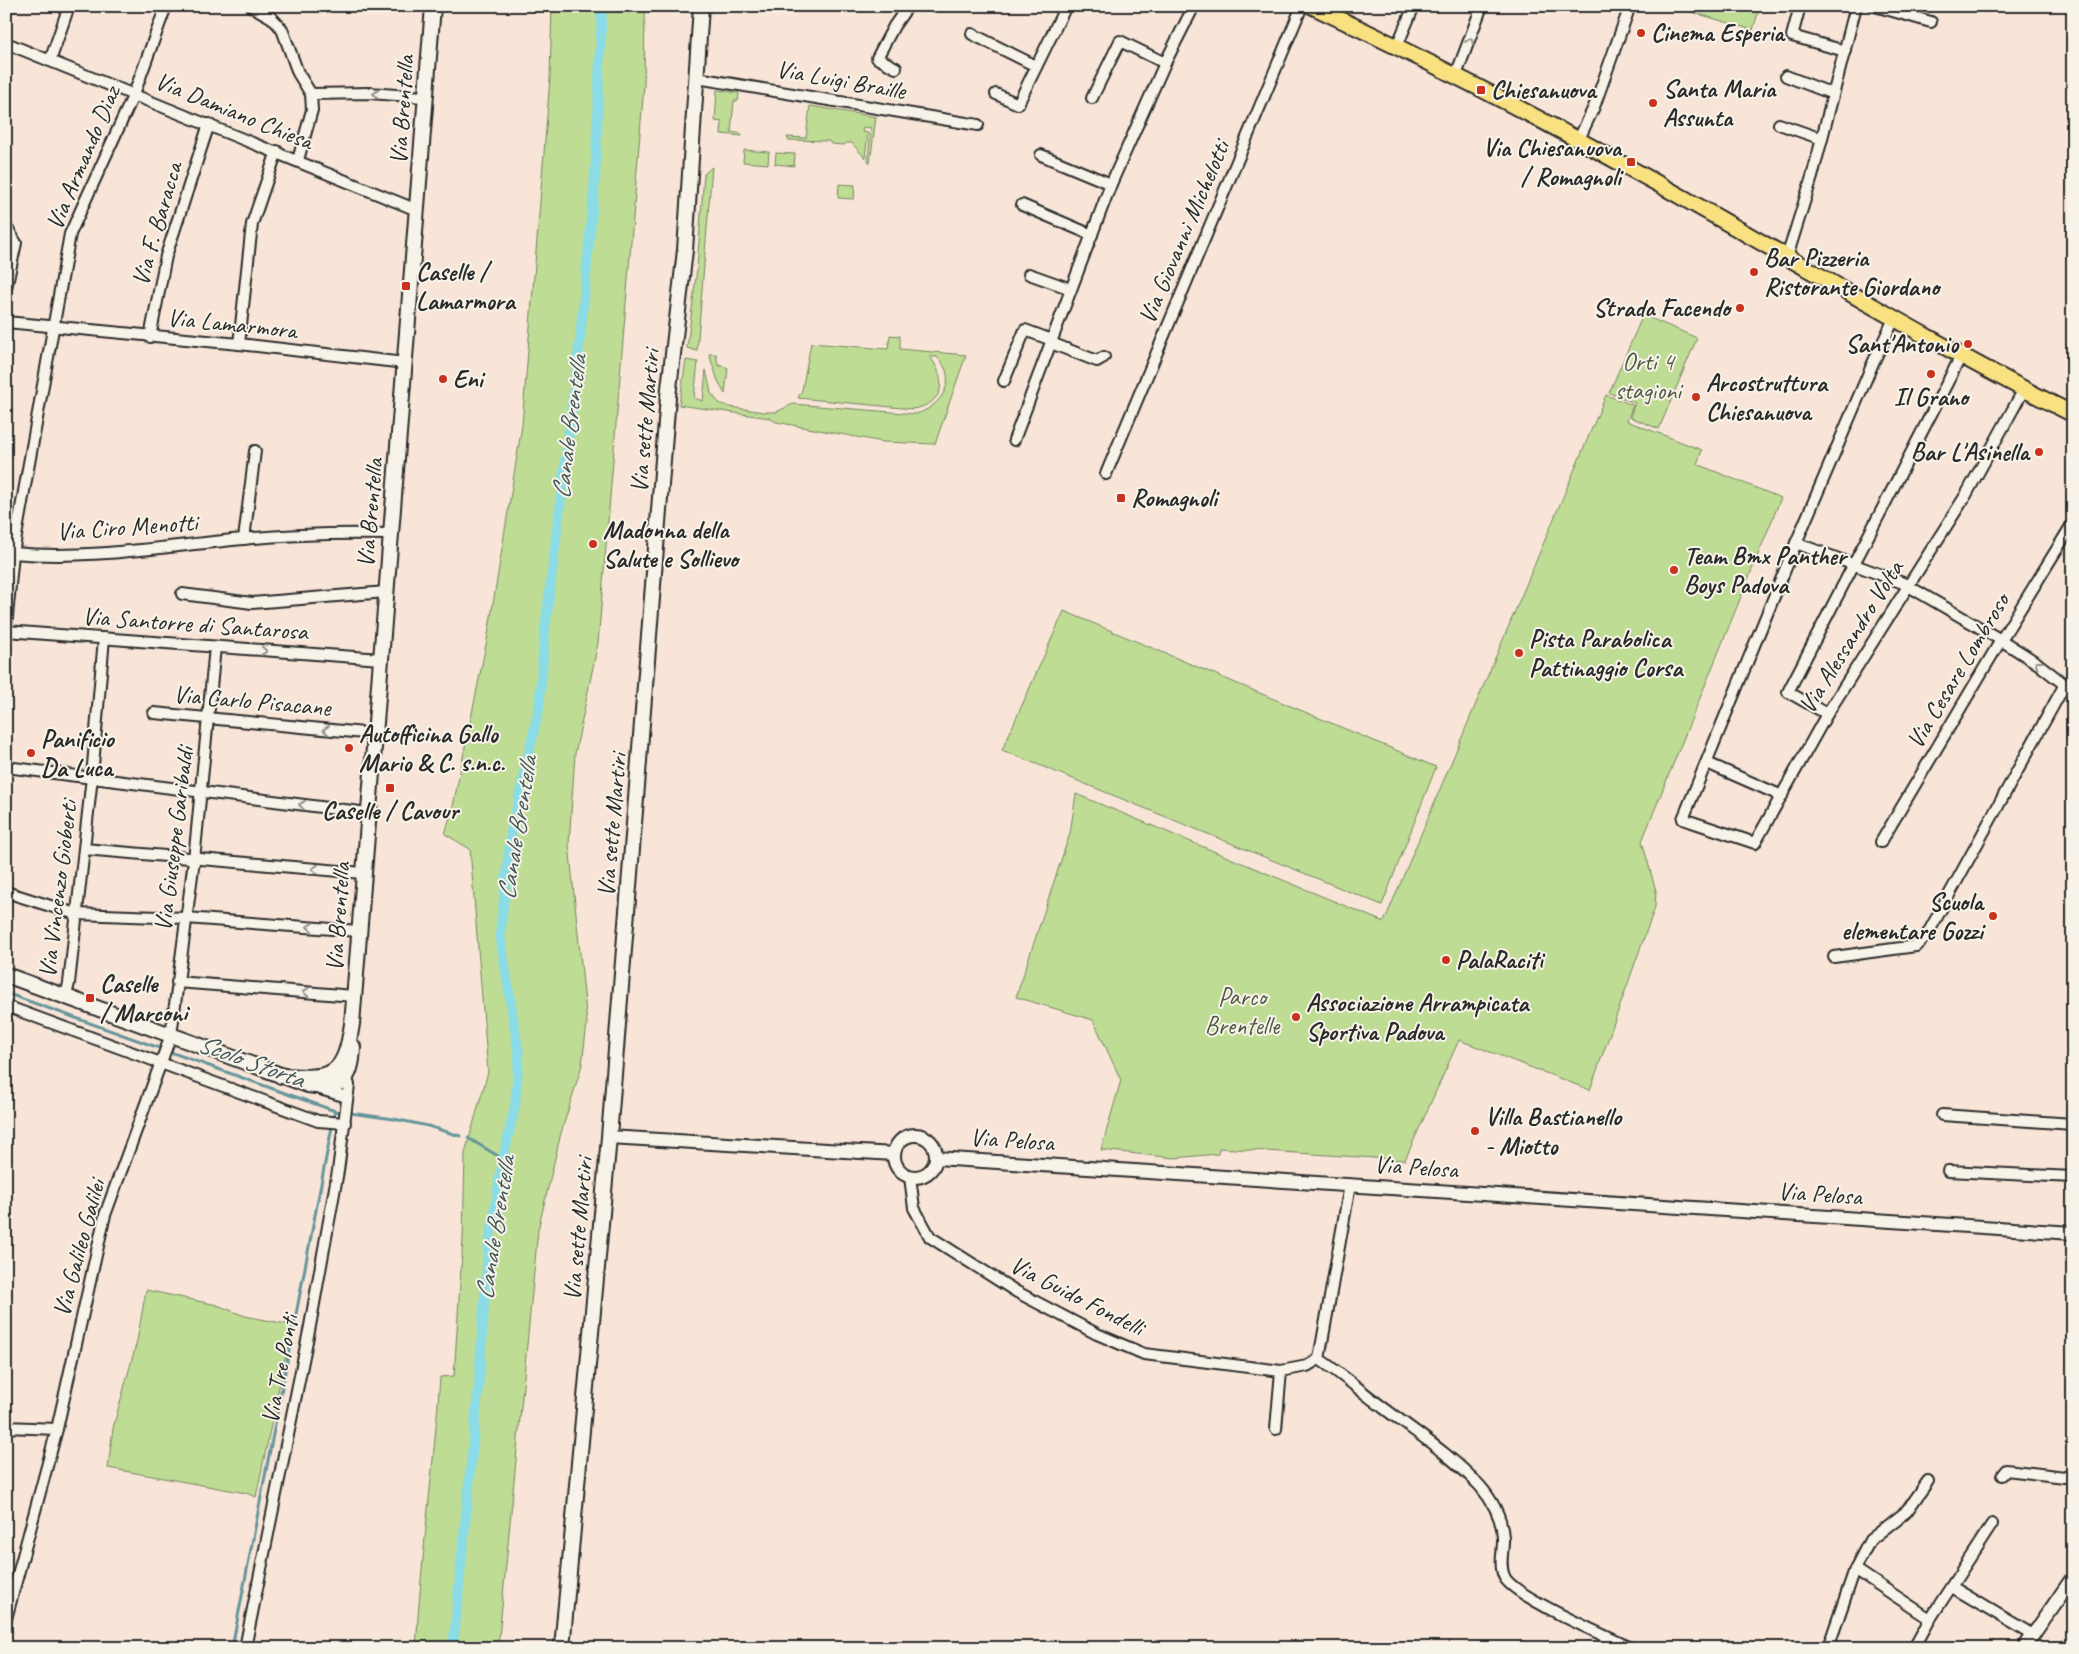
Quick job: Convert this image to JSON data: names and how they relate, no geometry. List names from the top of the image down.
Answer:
{
  "streets": {
    "main road": ["Via Brentella", "Via sette Martiri"],
    "street": [
      "Via Luigi Braille",
      "Via Damiano Chiesa",
      "Via Armando Diaz",
      "Via F. Baracca",
      "Via Giovanni Michelotti",
      "Via Lamarmora",
      "Via Ciro Menotti",
      "Via Santorre di Santarosa",
      "Via Alessandro Volta",
      "Via Cesare Lombroso",
      "Via Carlo Pisacane",
      "Via Giuseppe Garibaldi",
      "Via Vincenzo Gioberti",
      "Via Pelosa",
      "Via Galileo Galilei",
      "Via Guido Fondelli",
      "Via Tre Ponti"
    ]
  },
  "crossings": [
    ["Via Luigi Braille", "Via sette Martiri"],
    ["Via Brentella", "Via Damiano Chiesa"],
    ["Via Brentella", "Via Lamarmora"],
    ["Via Brentella", "Via Ciro Menotti"],
    ["Via Brentella", "Via Santorre di Santarosa"],
    ["Via Brentella", "Via Carlo Pisacane"],
    ["Via Damiano Chiesa", "Via Armando Diaz"],
    ["Via Damiano Chiesa", "Via F. Baracca"],
    ["Via Armando Diaz", "Via Lamarmora"],
    ["Via Armando Diaz", "Via Ciro Menotti"],
    ["Via F. Baracca", "Via Lamarmora"],
    ["Via Santorre di Santarosa", "Via Giuseppe Garibaldi"],
    ["Via Santorre di Santarosa", "Via Vincenzo Gioberti"],
    ["Via Carlo Pisacane", "Via Giuseppe Garibaldi"],
    ["Via Giuseppe Garibaldi", "Via Galileo Galilei"],
    ["Via Pelosa", "Via Guido Fondelli"]
  ],
  "water": ["Canale Brentella", "Scolo Storta"],
  "parks": ["Orti 4 stagioni", "Parco Brentelle"],
  "places": {
    "other": [
      "Cinema Esperia",
      "Santa Maria Assunta",
      "Bar Pizzeria Ristorante Giordano",
      "Strada Facendo",
      "Sant'Antonio",
      "Il Grano",
      "Eni",
      "Arcostruttura Chiesanuova",
      "Bar L'Asinella",
      "Madonna della Salute e Sollievo",
      "Team Bmx Panther Boys Padova",
      "Pista Parabolica Pattinaggio Corsa",
      "Autofficina Gallo Mario & C. s.n.c.",
      "Panificio Da Luca",
      "Scuola elementare Gozzi",
      "PalaRaciti",
      "Associazione Arrampicata Sportiva Padova",
      "Villa Bastianello - Miotto"
    ],
    "transit": [
      "Chiesanuova",
      "Via Chiesanuova / Romagnoli",
      "Caselle / Lamarmora",
      "Romagnoli",
      "Caselle / Cavour",
      "Caselle / Marconi"
    ]
  }
}
